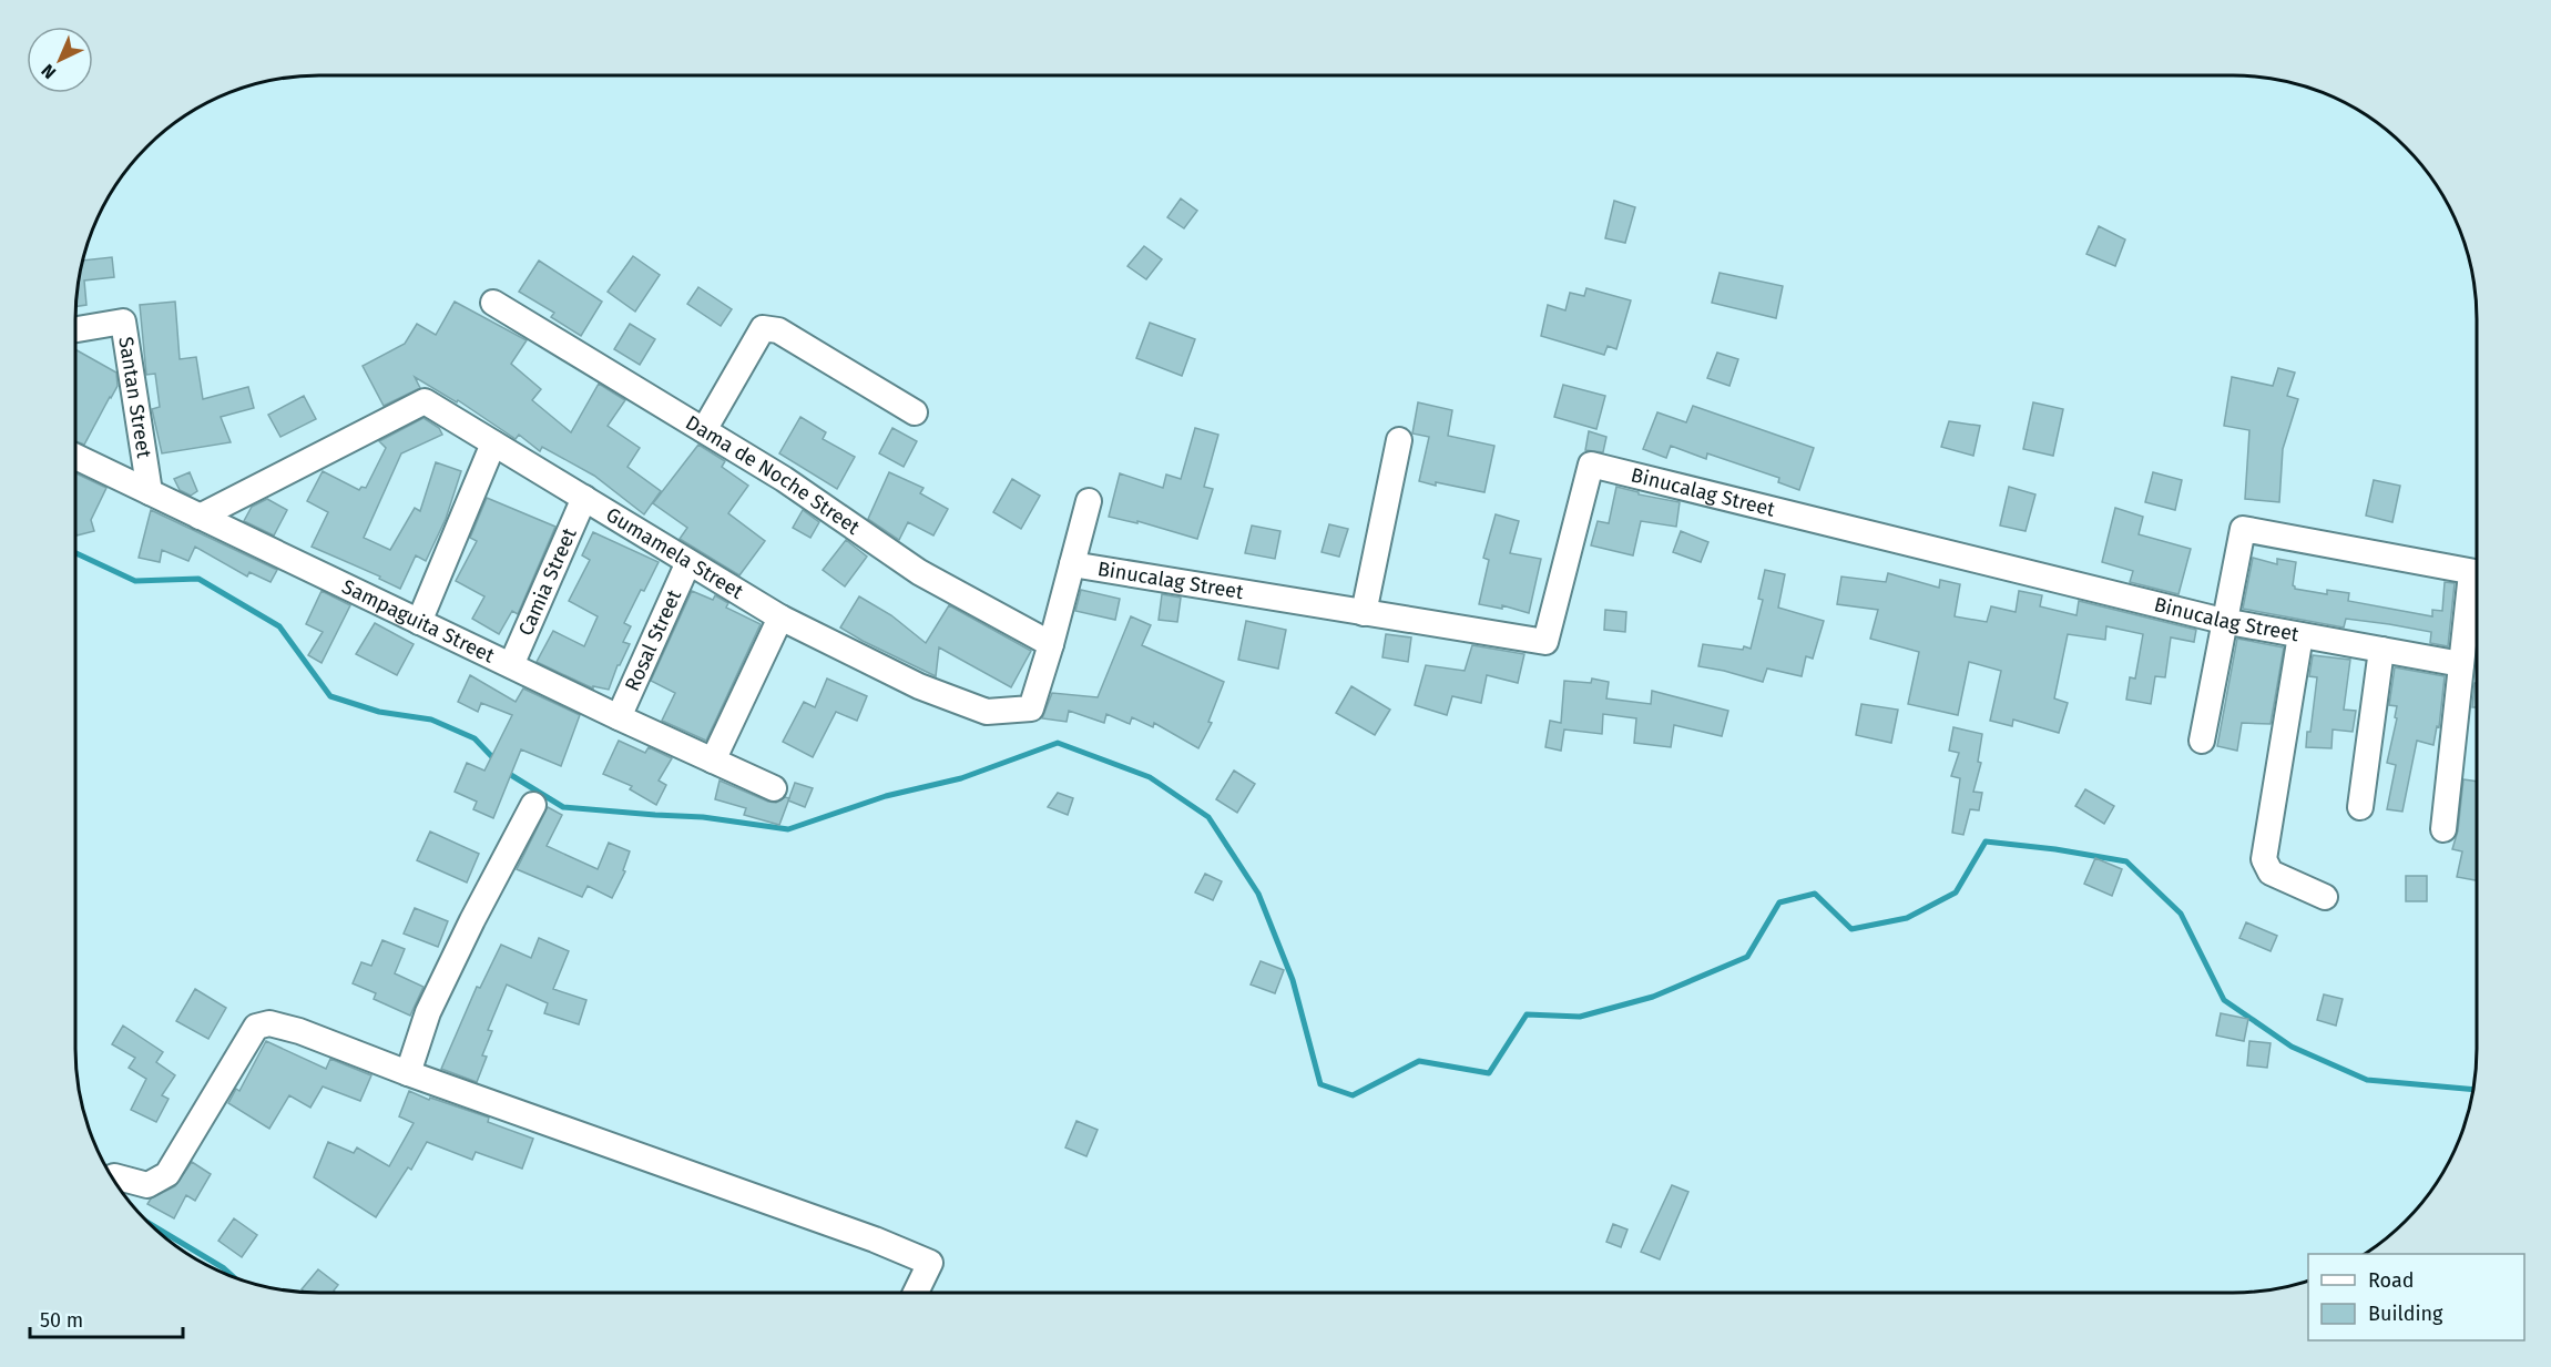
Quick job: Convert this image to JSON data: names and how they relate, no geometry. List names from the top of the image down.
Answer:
{
  "streets": {
    "street": [
      "Santan Street",
      "Dama de Noche Street",
      "Binucalag Street",
      "Gumamela Street",
      "Camia Street",
      "Sampaguita Street",
      "Rosal Street"
    ]
  },
  "crossings": [
    ["Santan Street", "Sampaguita Street"],
    ["Dama de Noche Street", "Gumamela Street"],
    ["Binucalag Street", "Gumamela Street"],
    ["Gumamela Street", "Camia Street"],
    ["Gumamela Street", "Sampaguita Street"],
    ["Gumamela Street", "Rosal Street"],
    ["Camia Street", "Sampaguita Street"],
    ["Sampaguita Street", "Rosal Street"]
  ],
  "legend": ["Road", "Building"],
  "scale_bar": "50 m",
  "north": "bottom left"
}
